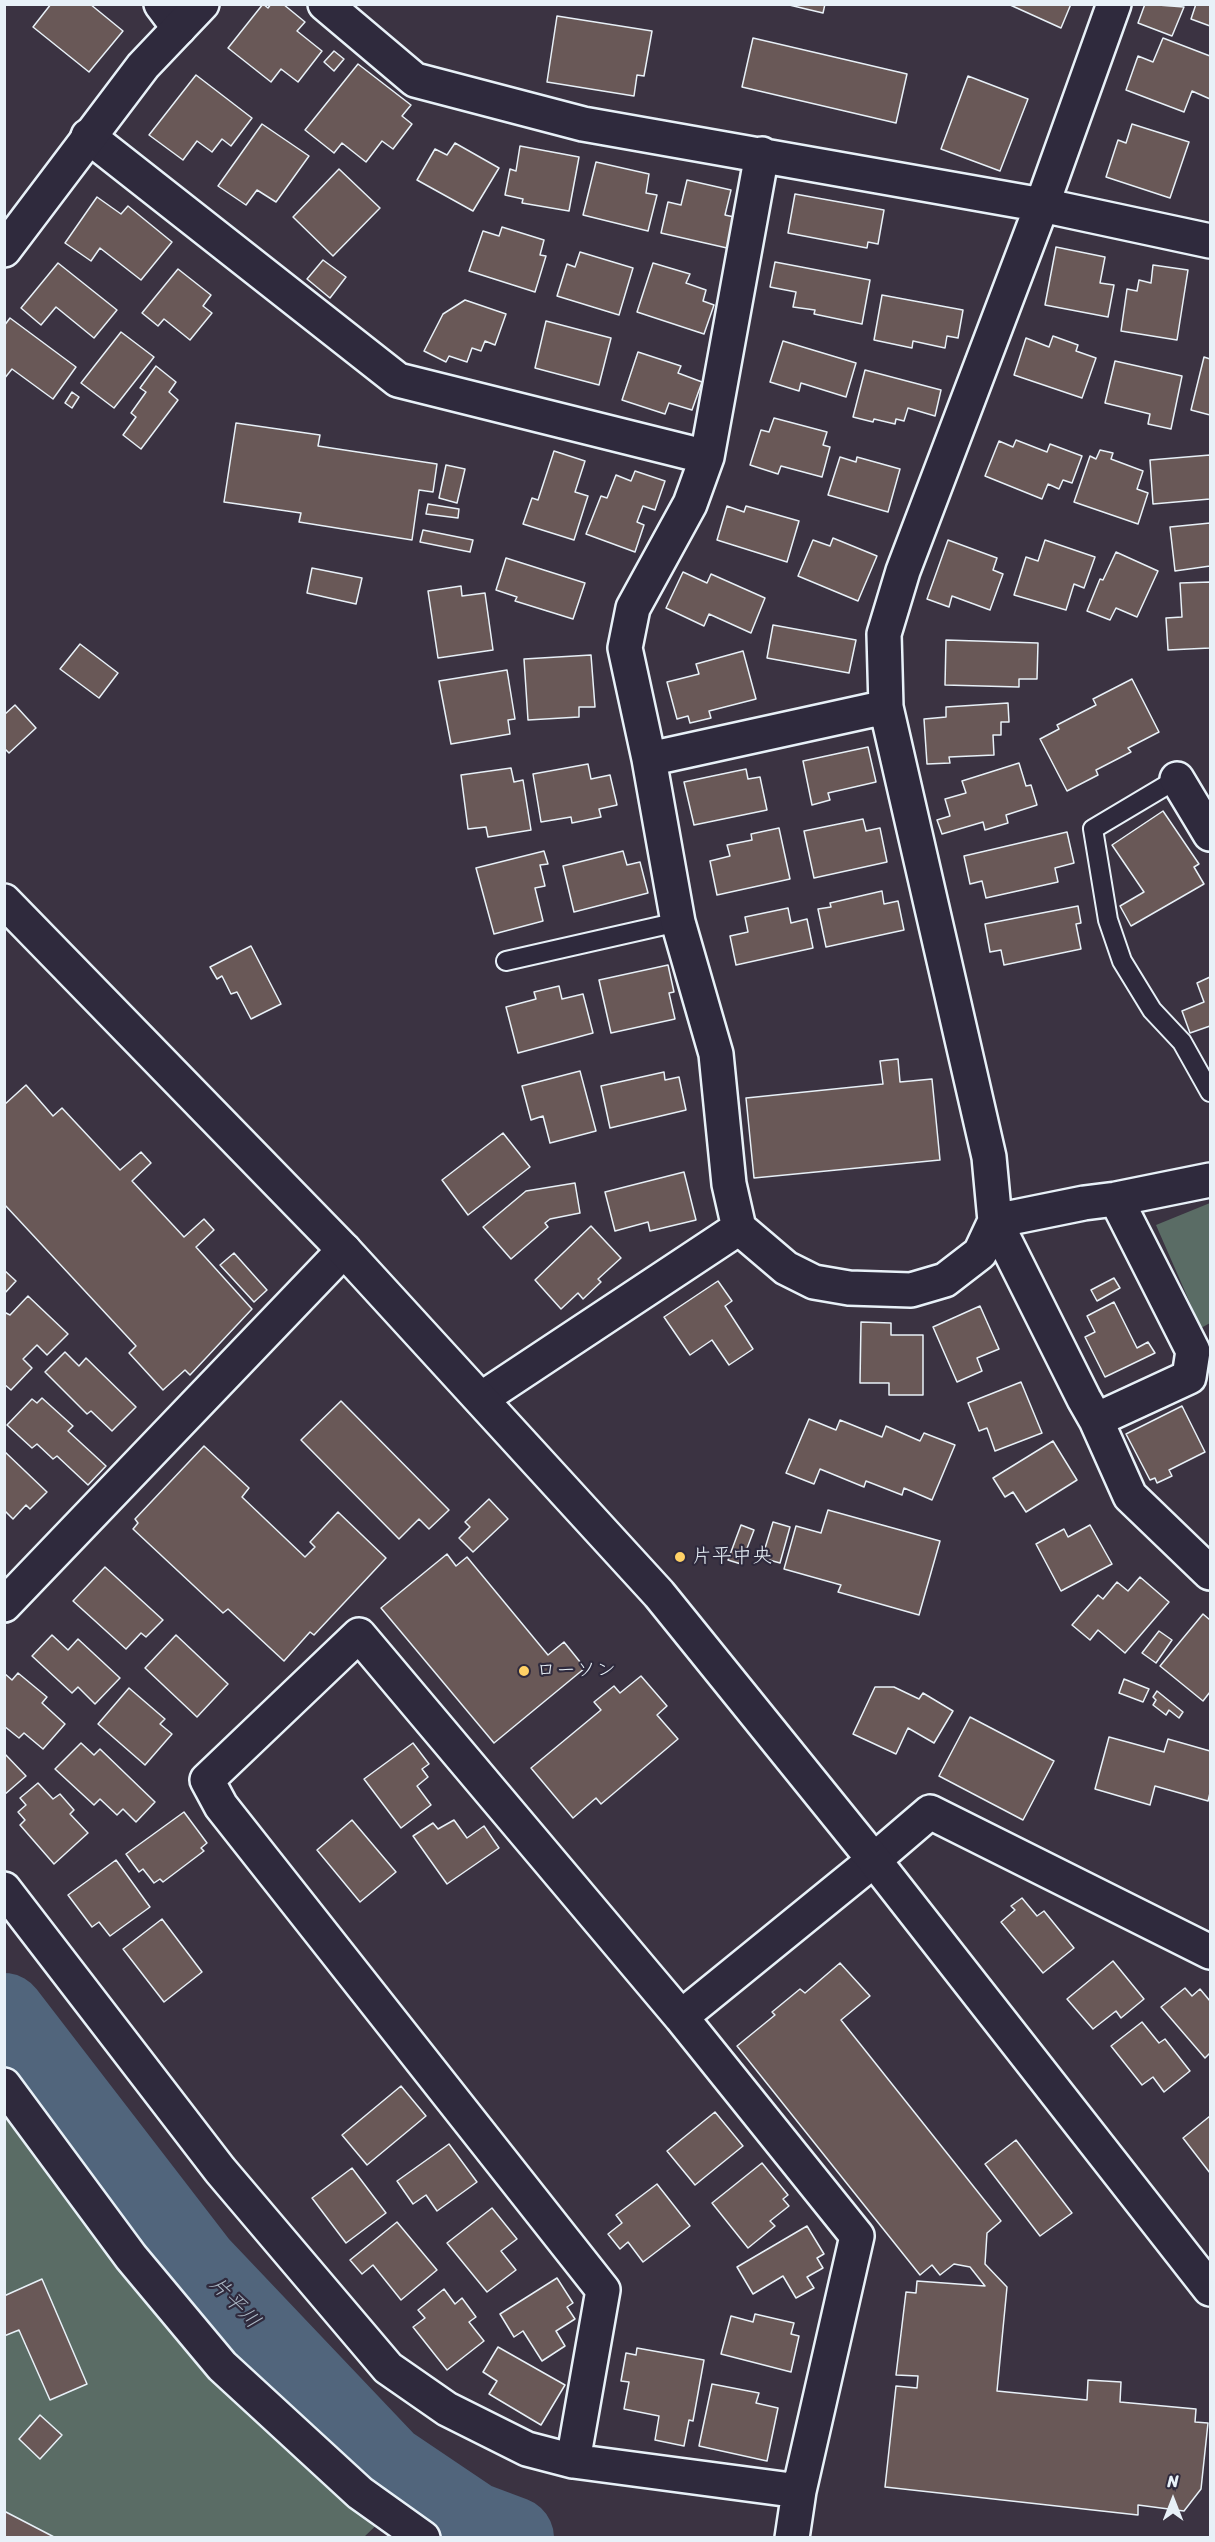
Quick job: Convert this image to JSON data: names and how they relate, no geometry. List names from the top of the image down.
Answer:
{
  "water": ["片平川"],
  "places": ["片平中央", "ローソン"],
  "north": "top"
}
